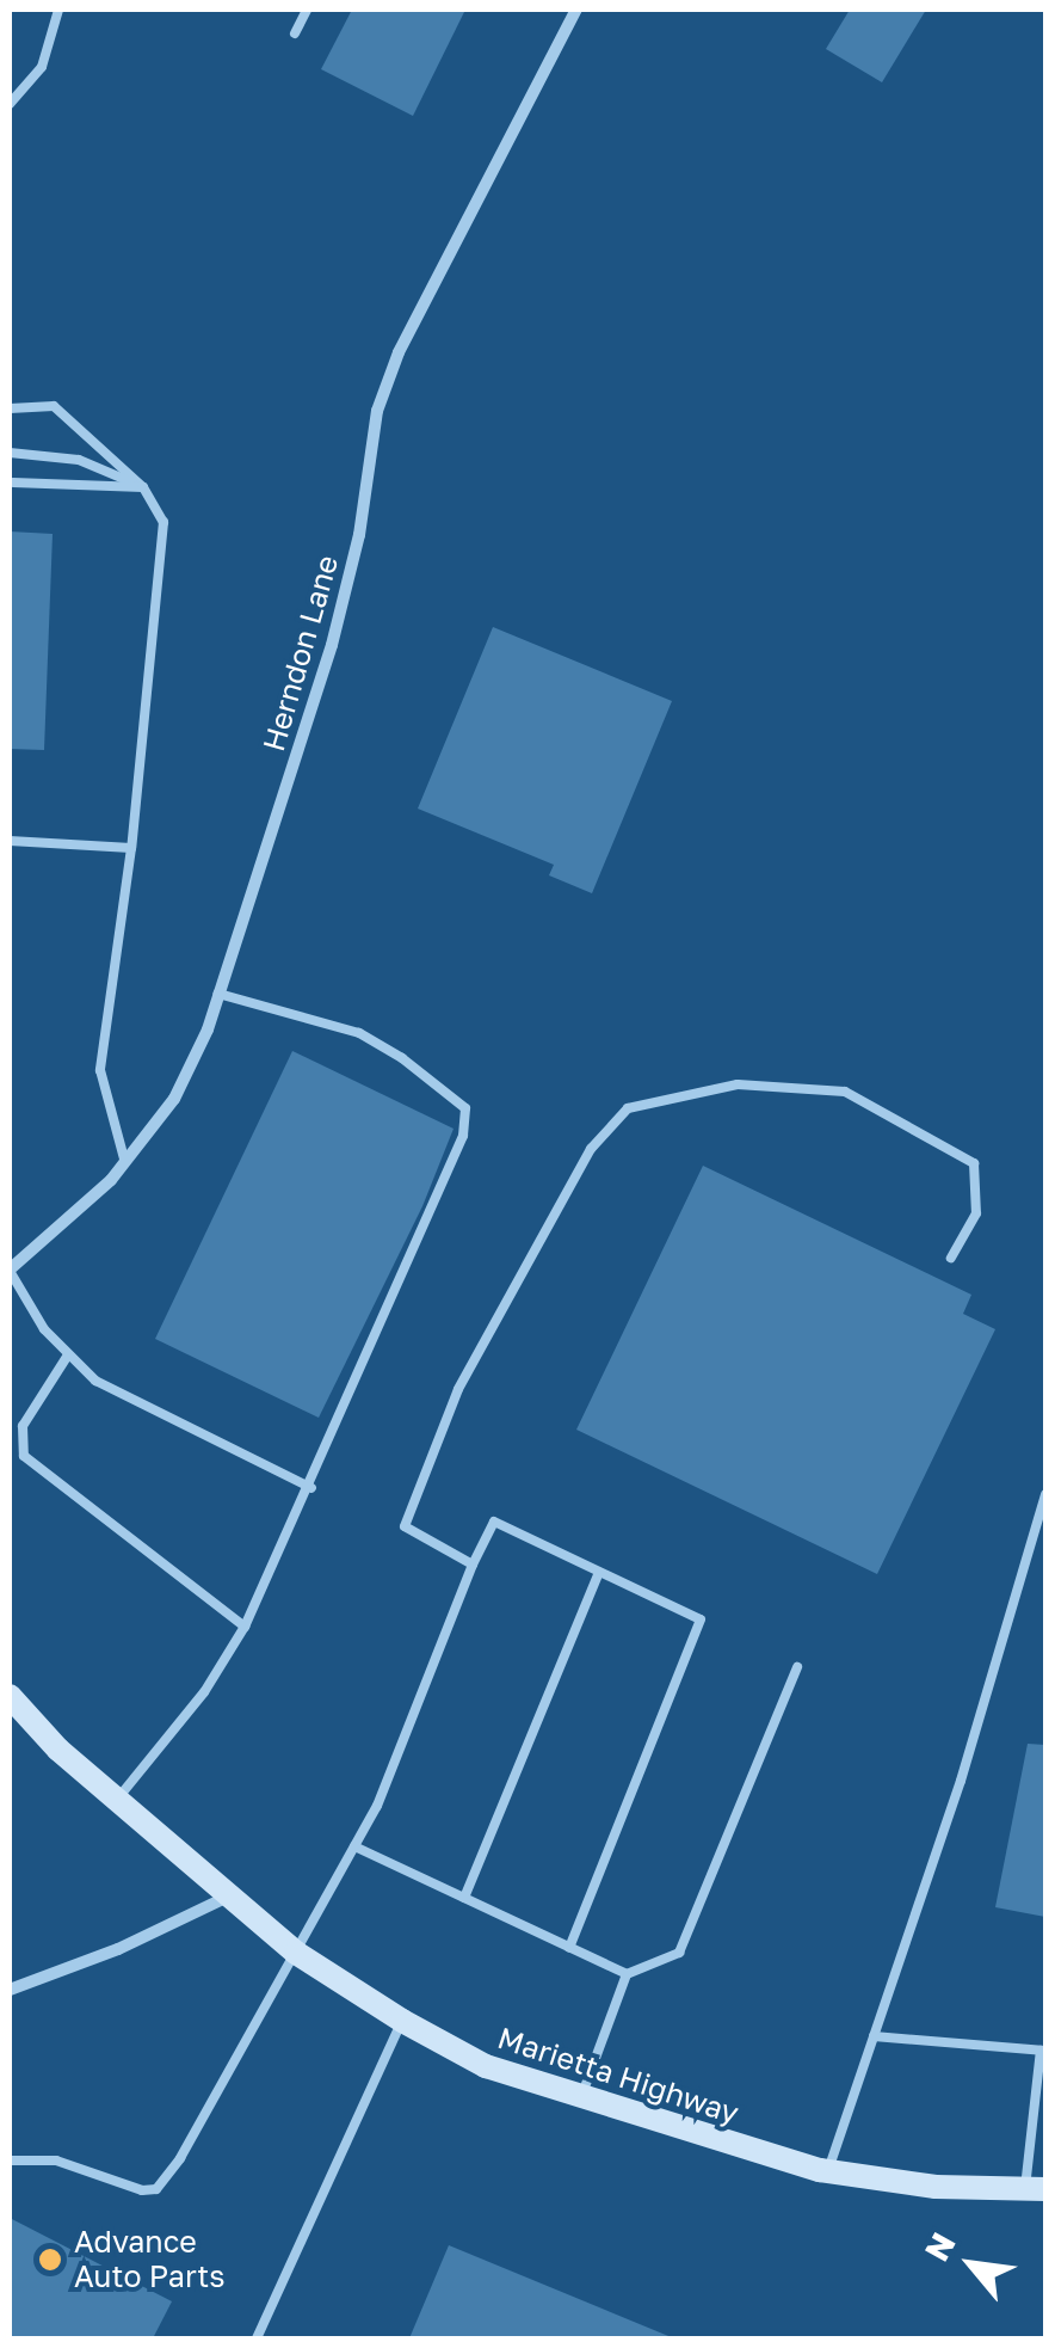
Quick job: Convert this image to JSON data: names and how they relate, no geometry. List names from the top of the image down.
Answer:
{
  "streets": {
    "main road": ["Marietta Highway"],
    "street": ["Herndon Lane"]
  },
  "places": ["Advance Auto Parts"],
  "north": "top left"
}
